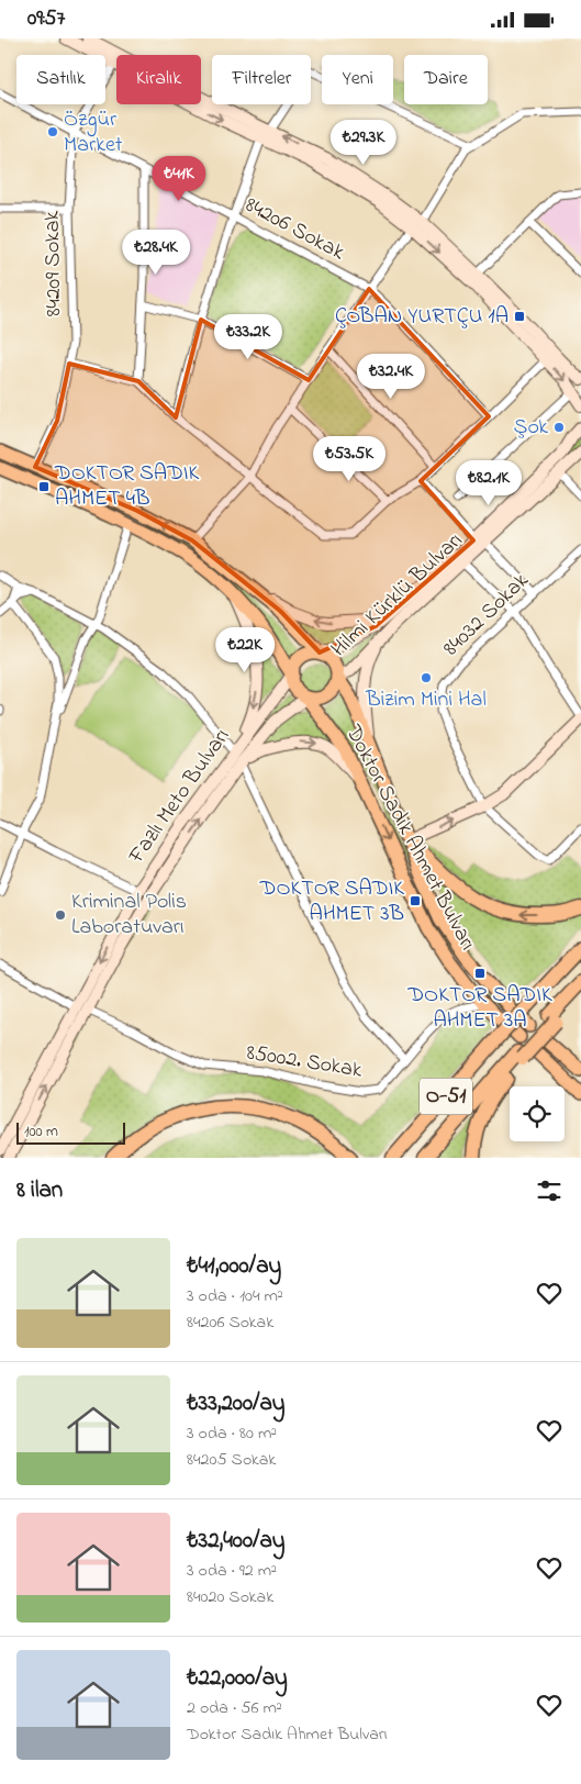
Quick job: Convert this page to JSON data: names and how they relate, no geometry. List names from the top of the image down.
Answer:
{
  "streets": {
    "highway": ["O-51"],
    "main road": ["Hilmi Kürklü Bulvarı", "Fazlı Meto Bulvarı", "Doktor Sadık Ahmet Bulvarı"],
    "street": [
      "84206 Sokak",
      "84209 Sokak",
      "84032 Sokak",
      "85002. Sokak"
    ]
  },
  "crossings": [
    ["84206 Sokak", "84209 Sokak"],
    ["Hilmi Kürklü Bulvarı", "Fazlı Meto Bulvarı"],
    ["Hilmi Kürklü Bulvarı", "Doktor Sadık Ahmet Bulvarı"],
    ["Fazlı Meto Bulvarı", "Doktor Sadık Ahmet Bulvarı"],
    ["Fazlı Meto Bulvarı", "85002. Sokak"]
  ],
  "places": {
    "other": [
      "Özgür Market",
      "Şok",
      "Bizim Mini Hal",
      "Kriminal Polis Laboratuvarı"
    ],
    "transit": [
      "ÇOBAN YURTÇU 1A",
      "DOKTOR SADIK AHMET 4B",
      "DOKTOR SADIK AHMET 3B",
      "DOKTOR SADIK AHMET 3A"
    ]
  },
  "scale_bar": "100 m",
  "page": {
    "status": "09:57",
    "chip": [
      "Satılık",
      "Kiralık",
      "Filtreler",
      "Yeni",
      "Daire"
    ],
    "price": [
      "₺29.3K",
      "₺41K",
      "₺28.4K",
      "₺33.2K",
      "₺32.4K",
      "₺53.5K",
      "₺82.1K",
      "₺22K"
    ],
    "scale": "100 m",
    "heading": "8 ilan",
    "list": [
      {
        "name": "₺41,000/ay",
        "note": "3 oda · 104 m² · 84206 Sokak"
      },
      {
        "name": "₺33,200/ay",
        "note": "3 oda · 80 m² · 84205 Sokak"
      },
      {
        "name": "₺32,400/ay",
        "note": "3 oda · 92 m² · 84020 Sokak"
      },
      {
        "name": "₺22,000/ay",
        "note": "2 oda · 56 m² · Doktor Sadık Ahmet Bulvarı"
      }
    ]
  }
}
